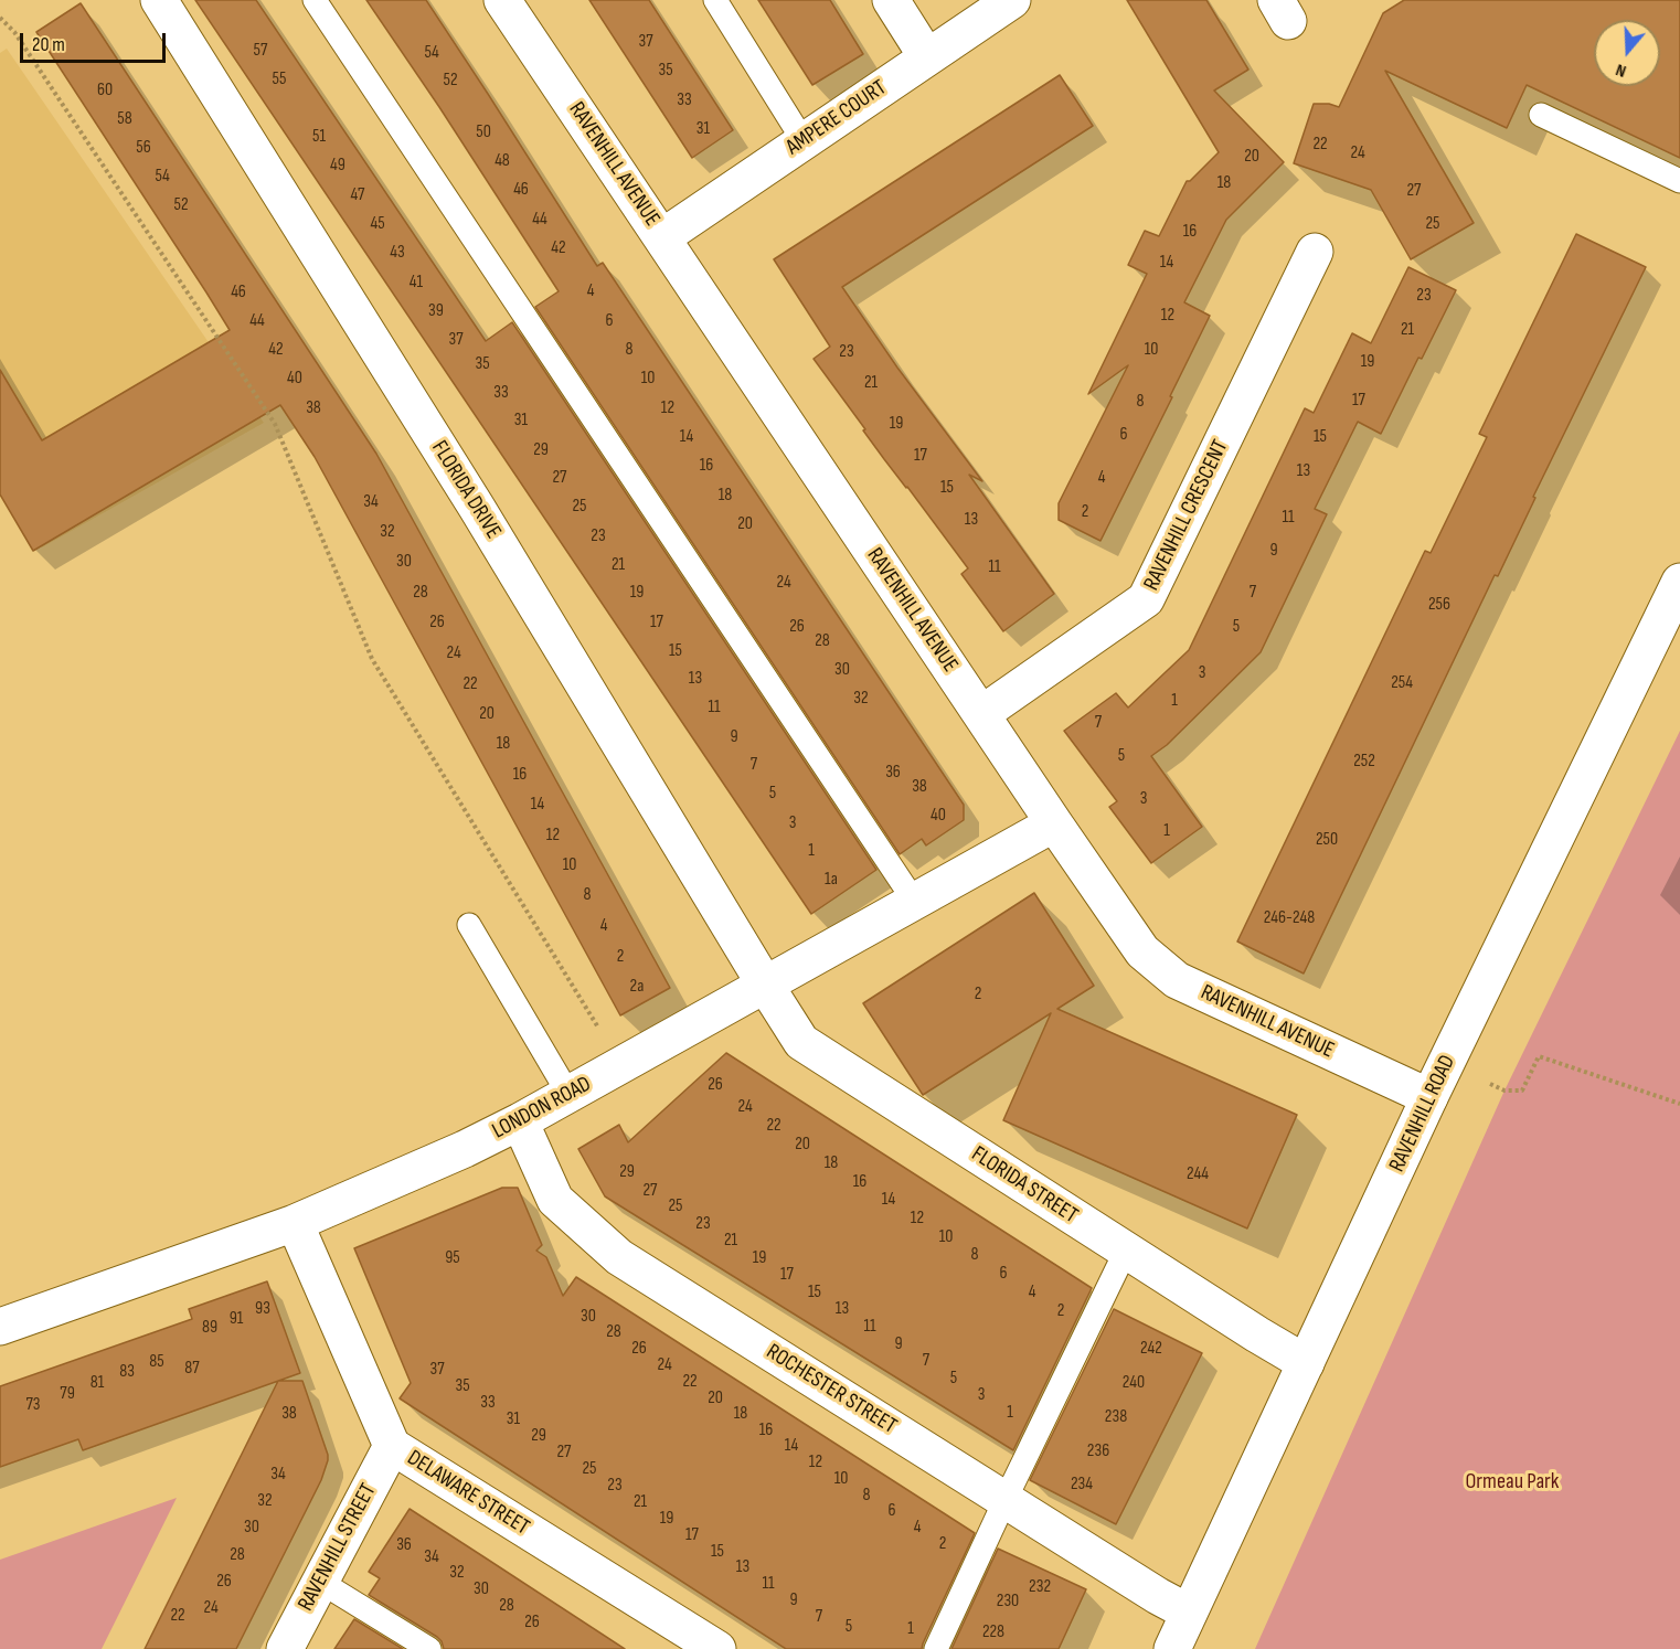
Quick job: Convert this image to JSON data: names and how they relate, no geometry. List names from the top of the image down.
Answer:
{
  "streets": {
    "street": [
      "AMPERE COURT",
      "RAVENHILL AVENUE",
      "FLORIDA DRIVE",
      "RAVENHILL CRESCENT",
      "LONDON ROAD",
      "RAVENHILL ROAD",
      "FLORIDA STREET",
      "ROCHESTER STREET",
      "DELAWARE STREET",
      "RAVENHILL STREET"
    ]
  },
  "crossings": [
    ["AMPERE COURT", "RAVENHILL AVENUE"],
    ["RAVENHILL AVENUE", "RAVENHILL CRESCENT"],
    ["RAVENHILL AVENUE", "LONDON ROAD"],
    ["RAVENHILL AVENUE", "RAVENHILL ROAD"],
    ["FLORIDA DRIVE", "LONDON ROAD"],
    ["FLORIDA DRIVE", "FLORIDA STREET"],
    ["LONDON ROAD", "FLORIDA STREET"],
    ["LONDON ROAD", "ROCHESTER STREET"],
    ["LONDON ROAD", "DELAWARE STREET"],
    ["RAVENHILL ROAD", "FLORIDA STREET"],
    ["RAVENHILL ROAD", "ROCHESTER STREET"],
    ["DELAWARE STREET", "RAVENHILL STREET"]
  ],
  "parks": ["Ormeau Park"],
  "house_numbers": [
    "37",
    "57",
    "54",
    "35",
    "55",
    "52",
    "60",
    "33",
    "58",
    "31",
    "50",
    "51",
    "22",
    "56",
    "24",
    "20",
    "48",
    "49",
    "54",
    "18",
    "46",
    "27",
    "47",
    "52",
    "44",
    "45",
    "25",
    "16",
    "42",
    "43",
    "14",
    "41",
    "4",
    "46",
    "23",
    "39",
    "12",
    "44",
    "6",
    "21",
    "37",
    "42",
    "8",
    "10",
    "23",
    "19",
    "35",
    "40",
    "10",
    "21",
    "33",
    "17",
    "8",
    "38",
    "12",
    "31",
    "19",
    "6",
    "14",
    "15",
    "29",
    "17",
    "16",
    "13",
    "27",
    "4",
    "15",
    "18",
    "34",
    "25",
    "2",
    "11",
    "13",
    "20",
    "32",
    "23",
    "9",
    "30",
    "21",
    "11",
    "24",
    "28",
    "19",
    "7",
    "256",
    "26",
    "17",
    "26",
    "5",
    "28",
    "15",
    "24",
    "30",
    "3",
    "13",
    "254",
    "22",
    "32",
    "1",
    "11",
    "20",
    "7",
    "9",
    "18",
    "5",
    "252",
    "7",
    "36",
    "16",
    "38",
    "5",
    "3",
    "14",
    "40",
    "3",
    "1",
    "12",
    "250",
    "1",
    "10",
    "1a",
    "8",
    "246-248",
    "4",
    "2",
    "2a",
    "2",
    "26",
    "24",
    "22",
    "20",
    "18",
    "29",
    "244",
    "16",
    "27",
    "14",
    "25",
    "12",
    "23",
    "10",
    "21",
    "8",
    "95",
    "19",
    "6",
    "17",
    "15",
    "4",
    "93",
    "13",
    "2",
    "30",
    "91",
    "11",
    "89",
    "28",
    "9",
    "26",
    "242",
    "7",
    "85",
    "24",
    "87",
    "37",
    "83",
    "5",
    "22",
    "81",
    "240",
    "35",
    "79",
    "3",
    "20",
    "33",
    "73",
    "1",
    "38",
    "18",
    "238",
    "31",
    "16",
    "29",
    "14",
    "236",
    "27",
    "12",
    "25",
    "34",
    "10",
    "234",
    "23",
    "8",
    "32",
    "21",
    "6",
    "19",
    "30",
    "4",
    "17",
    "2",
    "36",
    "15",
    "28",
    "34",
    "13",
    "32",
    "26",
    "11",
    "232",
    "30",
    "9",
    "230",
    "28",
    "24",
    "22",
    "7",
    "26",
    "5",
    "1",
    "228"
  ],
  "scale_bar": "20 m",
  "north": "bottom"
}
